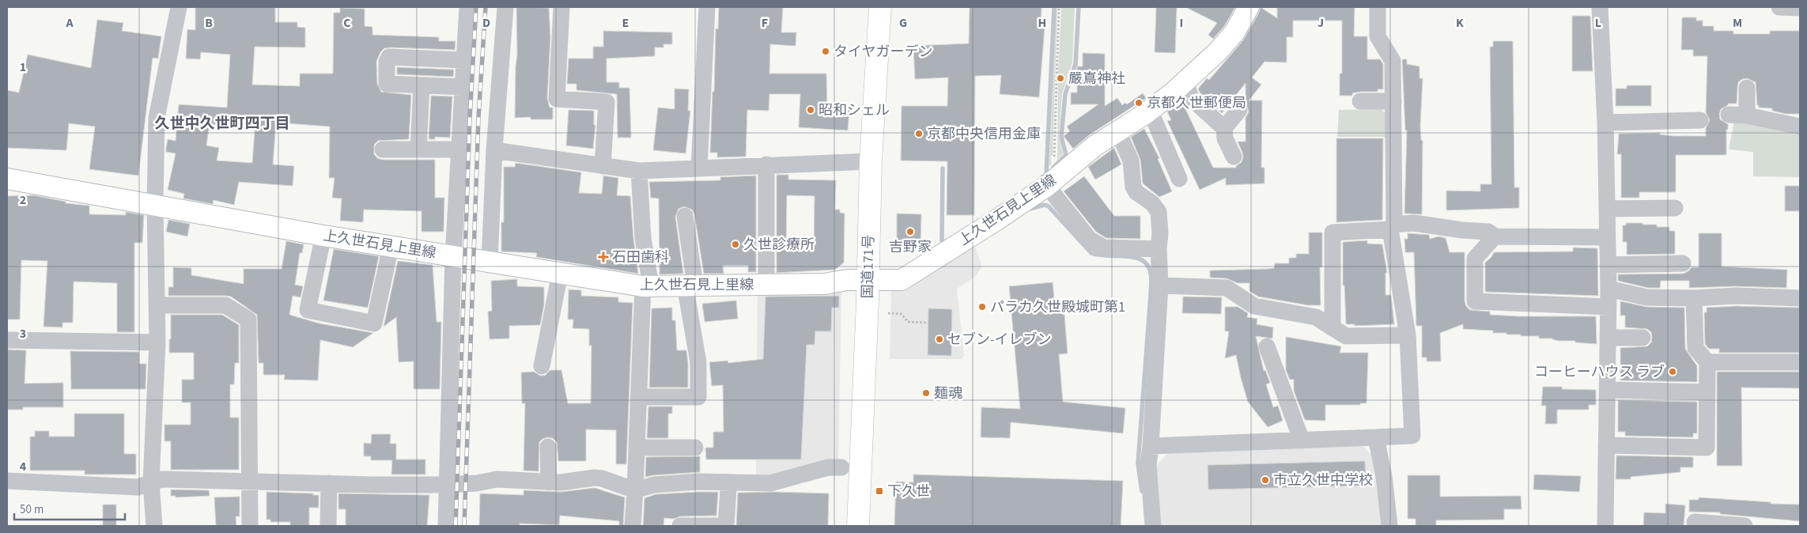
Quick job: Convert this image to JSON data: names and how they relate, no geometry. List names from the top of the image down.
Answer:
{
  "streets": {
    "highway": ["国道171号"],
    "main road": ["上久世石見上里線"]
  },
  "crossings": [
    ["上久世石見上里線", "国道171号"]
  ],
  "districts": ["久世中久世町四丁目"],
  "places": {
    "other": [
      "タイヤガーデン",
      "嚴嶌神社",
      "京都久世郵便局",
      "昭和シェル",
      "京都中央信用金庫",
      "吉野家",
      "久世診療所",
      "パラカ久世殿城町第1",
      "セブン-イレブン",
      "コーヒーハウス ラブ",
      "麺魂",
      "市立久世中学校"
    ],
    "health": ["石田歯科"],
    "transit": ["下久世"]
  },
  "scale_bar": "50 m",
  "grid": {
    "columns": [
      "A",
      "B",
      "C",
      "D",
      "E",
      "F",
      "G",
      "H",
      "I",
      "J",
      "K",
      "L",
      "M"
    ],
    "rows": [
      "1",
      "2",
      "3",
      "4"
    ]
  }
}
